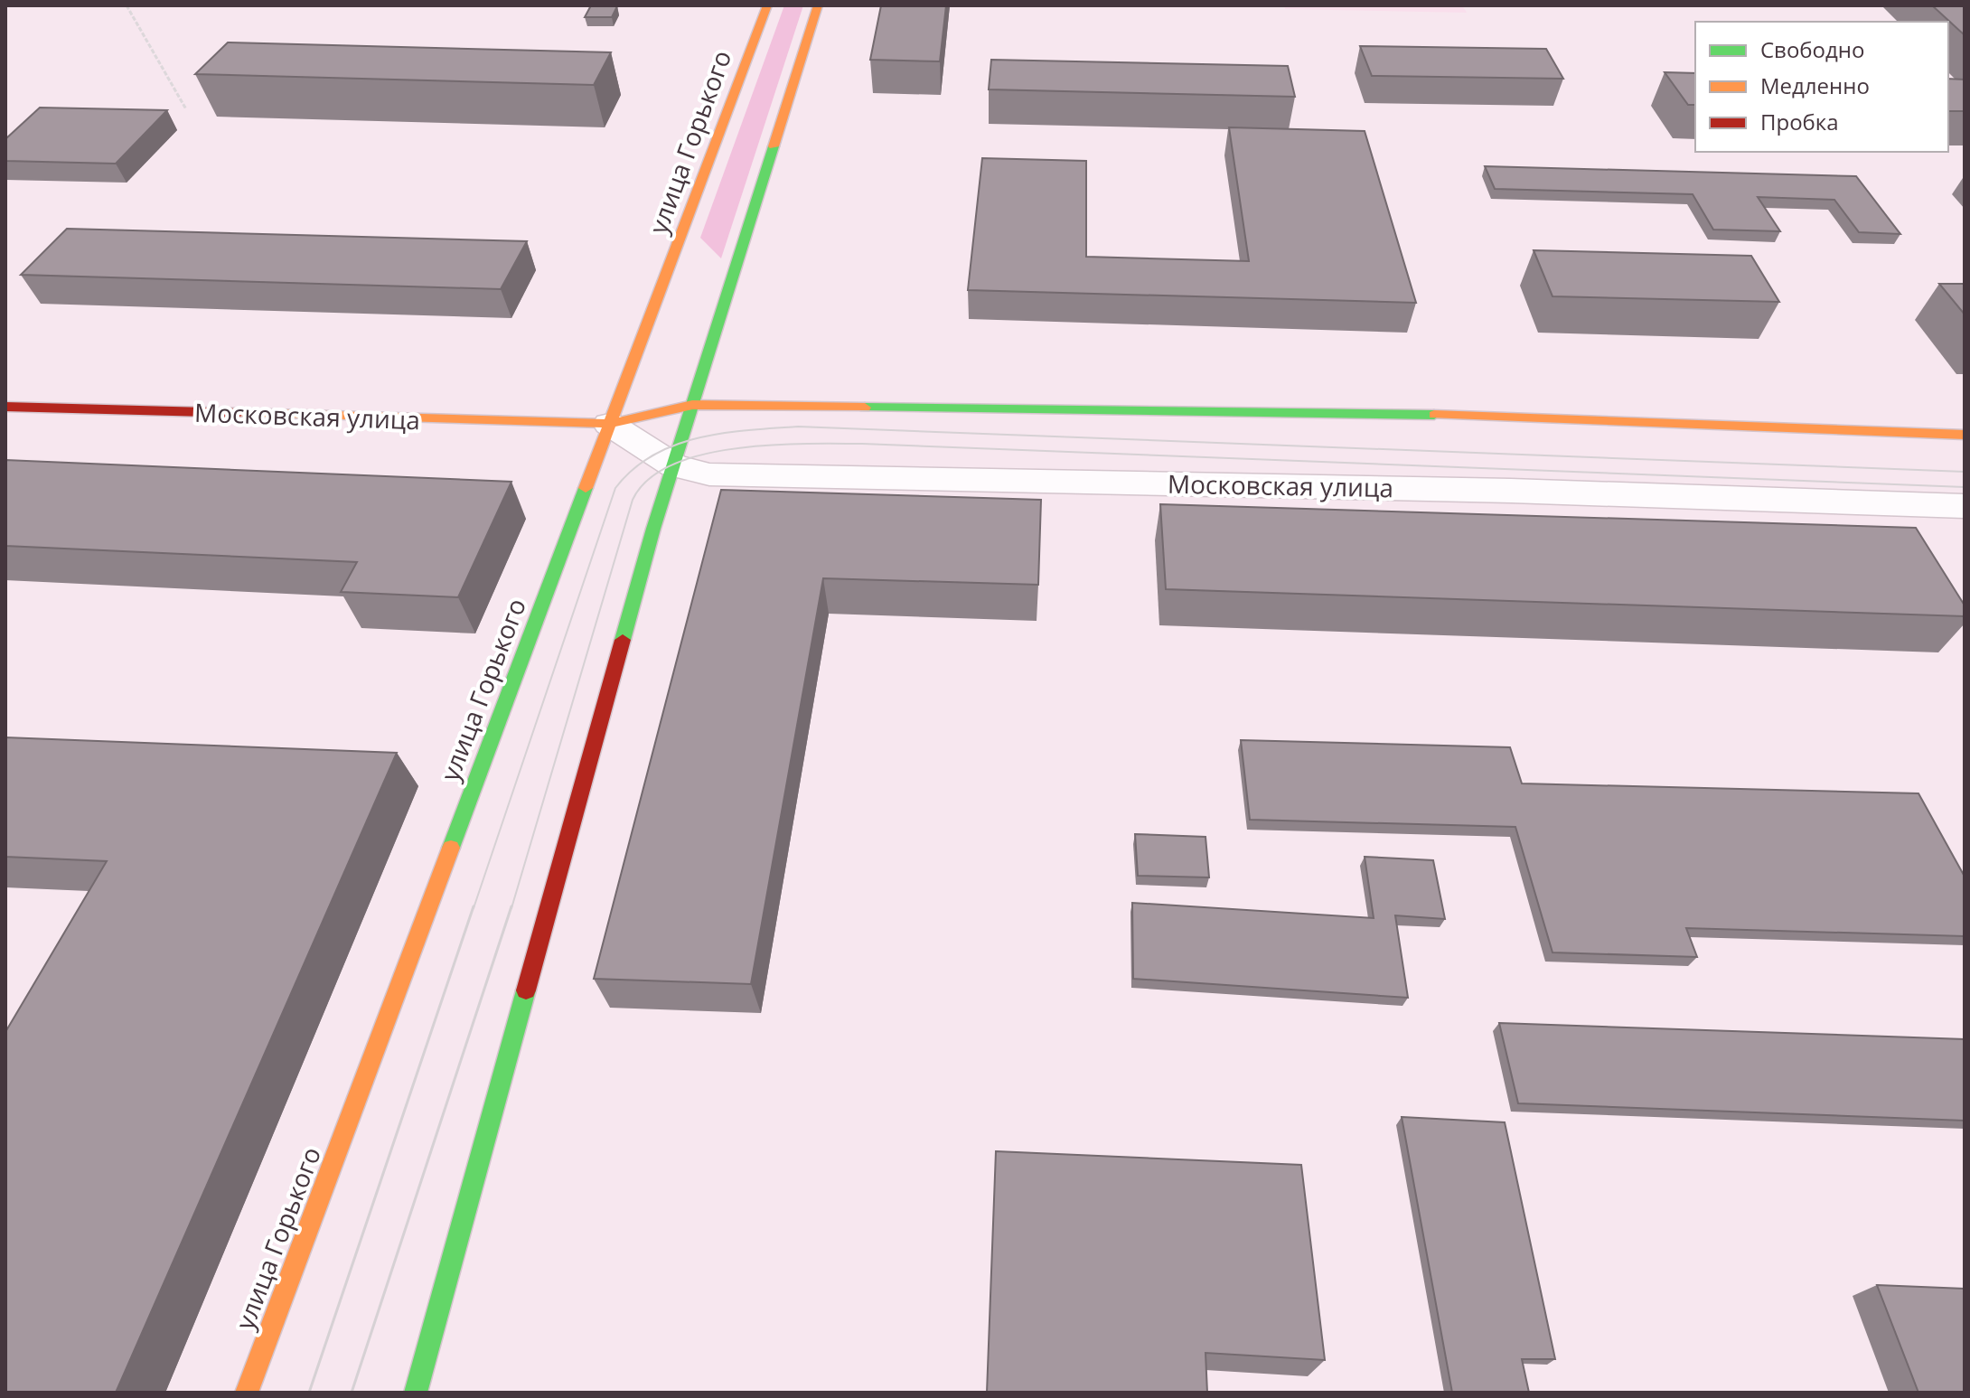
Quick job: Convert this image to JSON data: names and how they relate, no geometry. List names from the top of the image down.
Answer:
{
  "streets": {
    "main road": ["улица Горького", "Московская улица"]
  },
  "crossings": [
    ["улица Горького", "Московская улица"]
  ],
  "legend": ["Свободно", "Медленно", "Пробка"]
}
